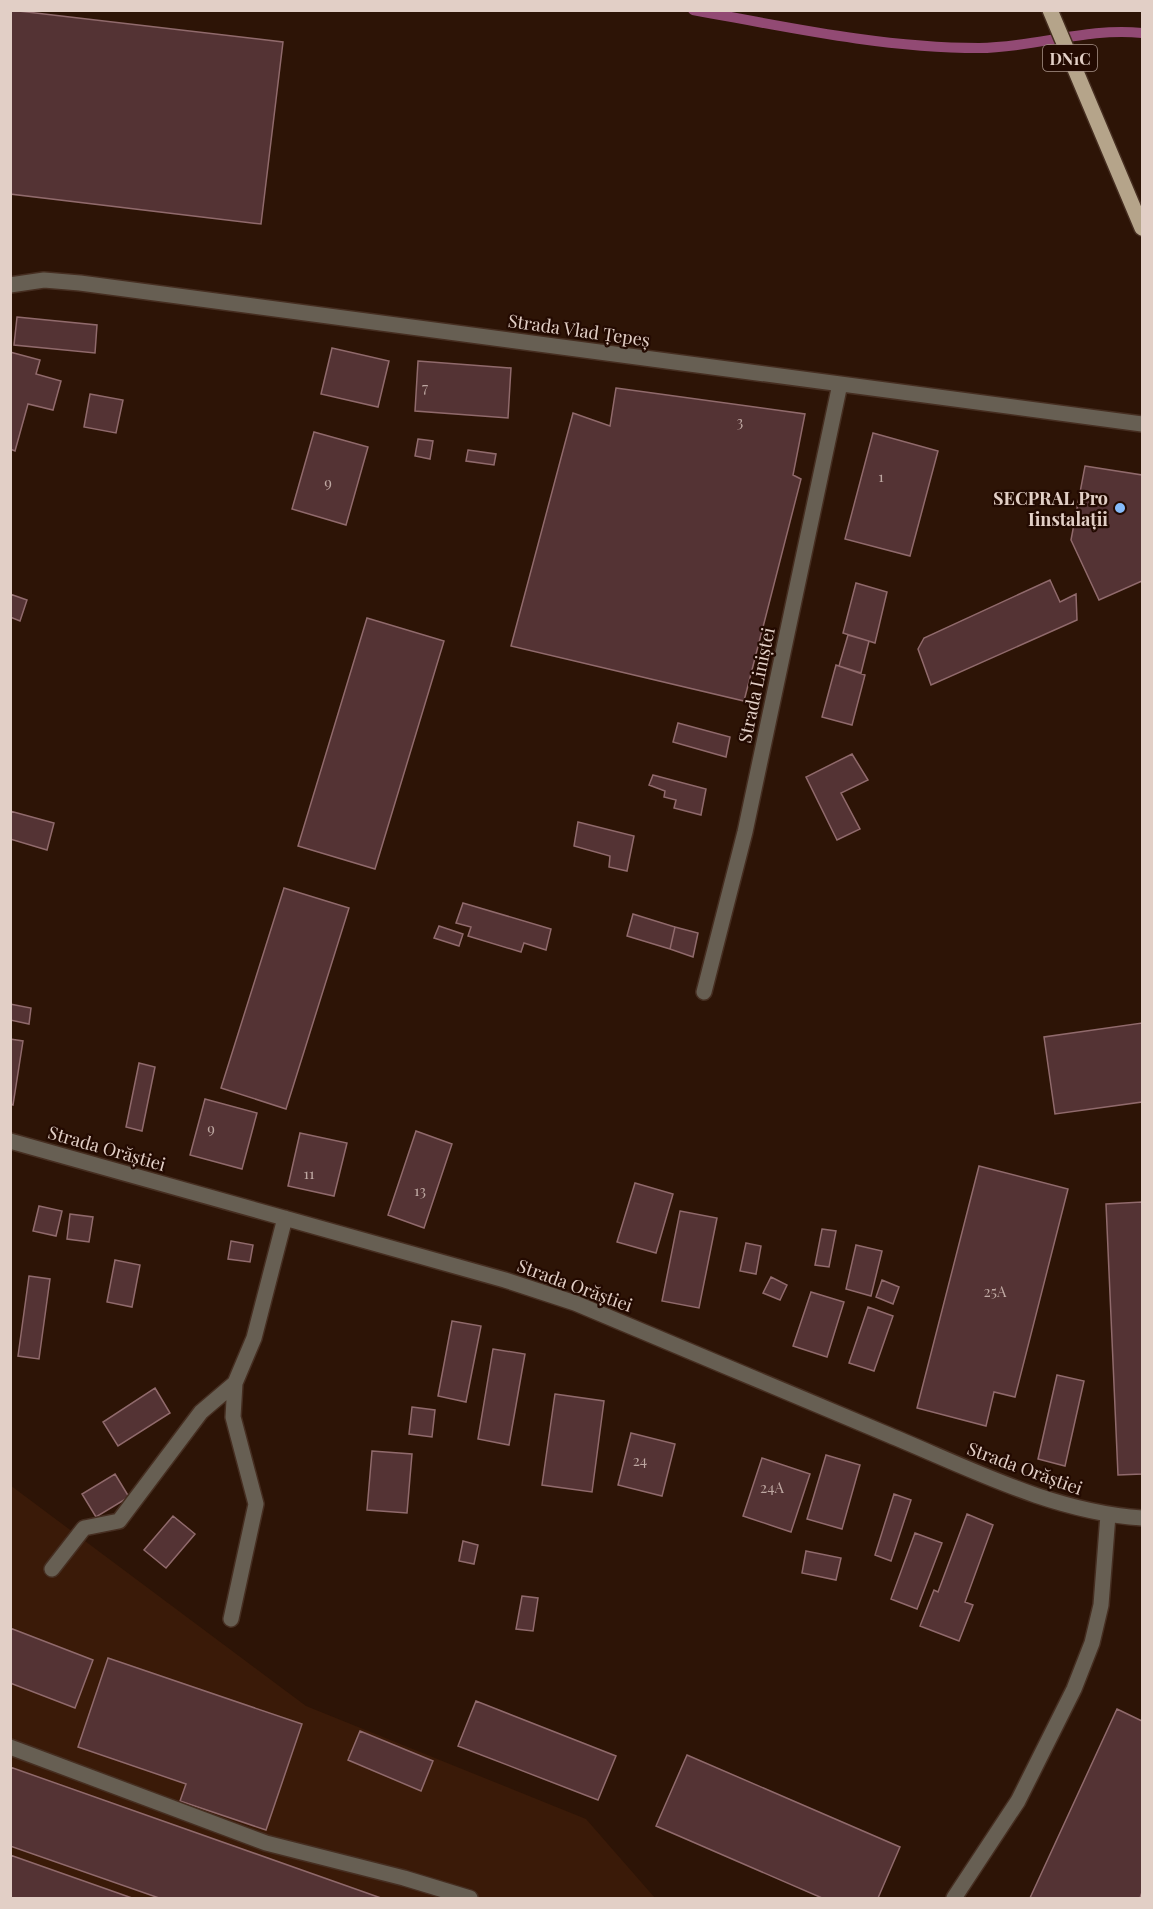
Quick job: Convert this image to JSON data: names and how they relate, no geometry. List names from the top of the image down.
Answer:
{
  "streets": {
    "main road": ["DN1C"],
    "street": ["Strada Vlad Țepeș", "Strada Liniștei", "Strada Orăștiei"]
  },
  "crossings": [
    ["Strada Vlad Țepeș", "Strada Liniștei"]
  ],
  "places": ["SECPRAL Pro Iinstalații"],
  "house_numbers": [
    "7",
    "3",
    "1",
    "9",
    "9",
    "11",
    "13",
    "25A",
    "24",
    "24A"
  ]
}
